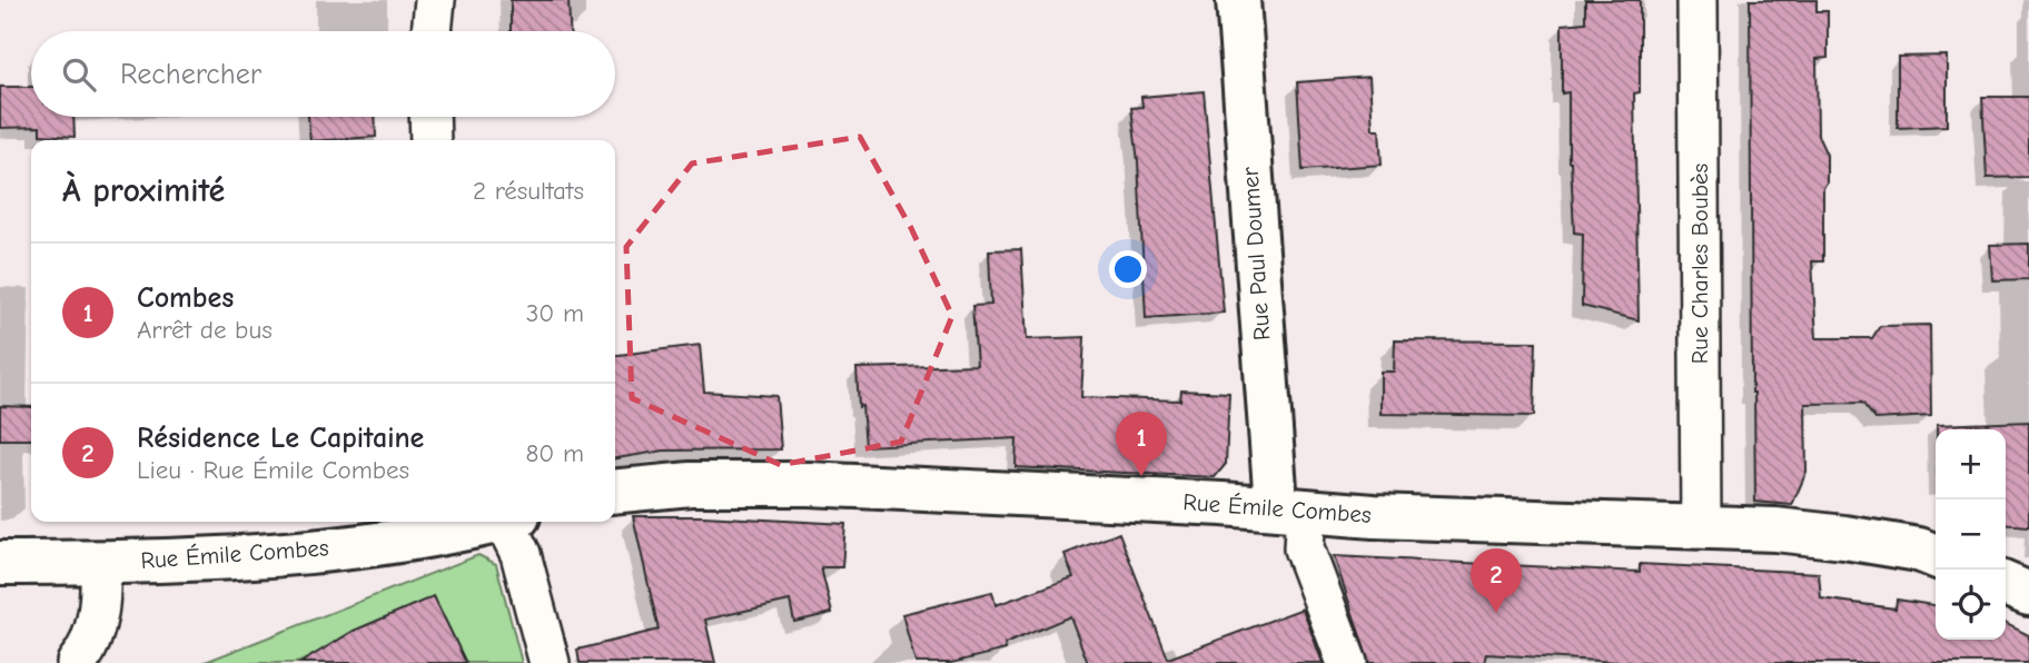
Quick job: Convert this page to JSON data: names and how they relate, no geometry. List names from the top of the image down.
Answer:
{
  "streets": {
    "street": ["Rue Paul Doumer", "Rue Charles Boubès", "Rue Émile Combes"]
  },
  "crossings": [
    ["Rue Paul Doumer", "Rue Émile Combes"],
    ["Rue Charles Boubès", "Rue Émile Combes"]
  ],
  "page": {
    "search": "Rechercher",
    "heading": ["À proximité", "2 résultats"],
    "list": [
      {
        "mark": "1",
        "name": "Combes",
        "note": "Arrêt de bus",
        "value": "30 m"
      },
      {
        "mark": "2",
        "name": "Résidence Le Capitaine",
        "note": "Lieu · Rue Émile Combes",
        "value": "80 m"
      }
    ],
    "pins": ["1", "2"],
    "map_buttons": ["+", "−"]
  }
}
